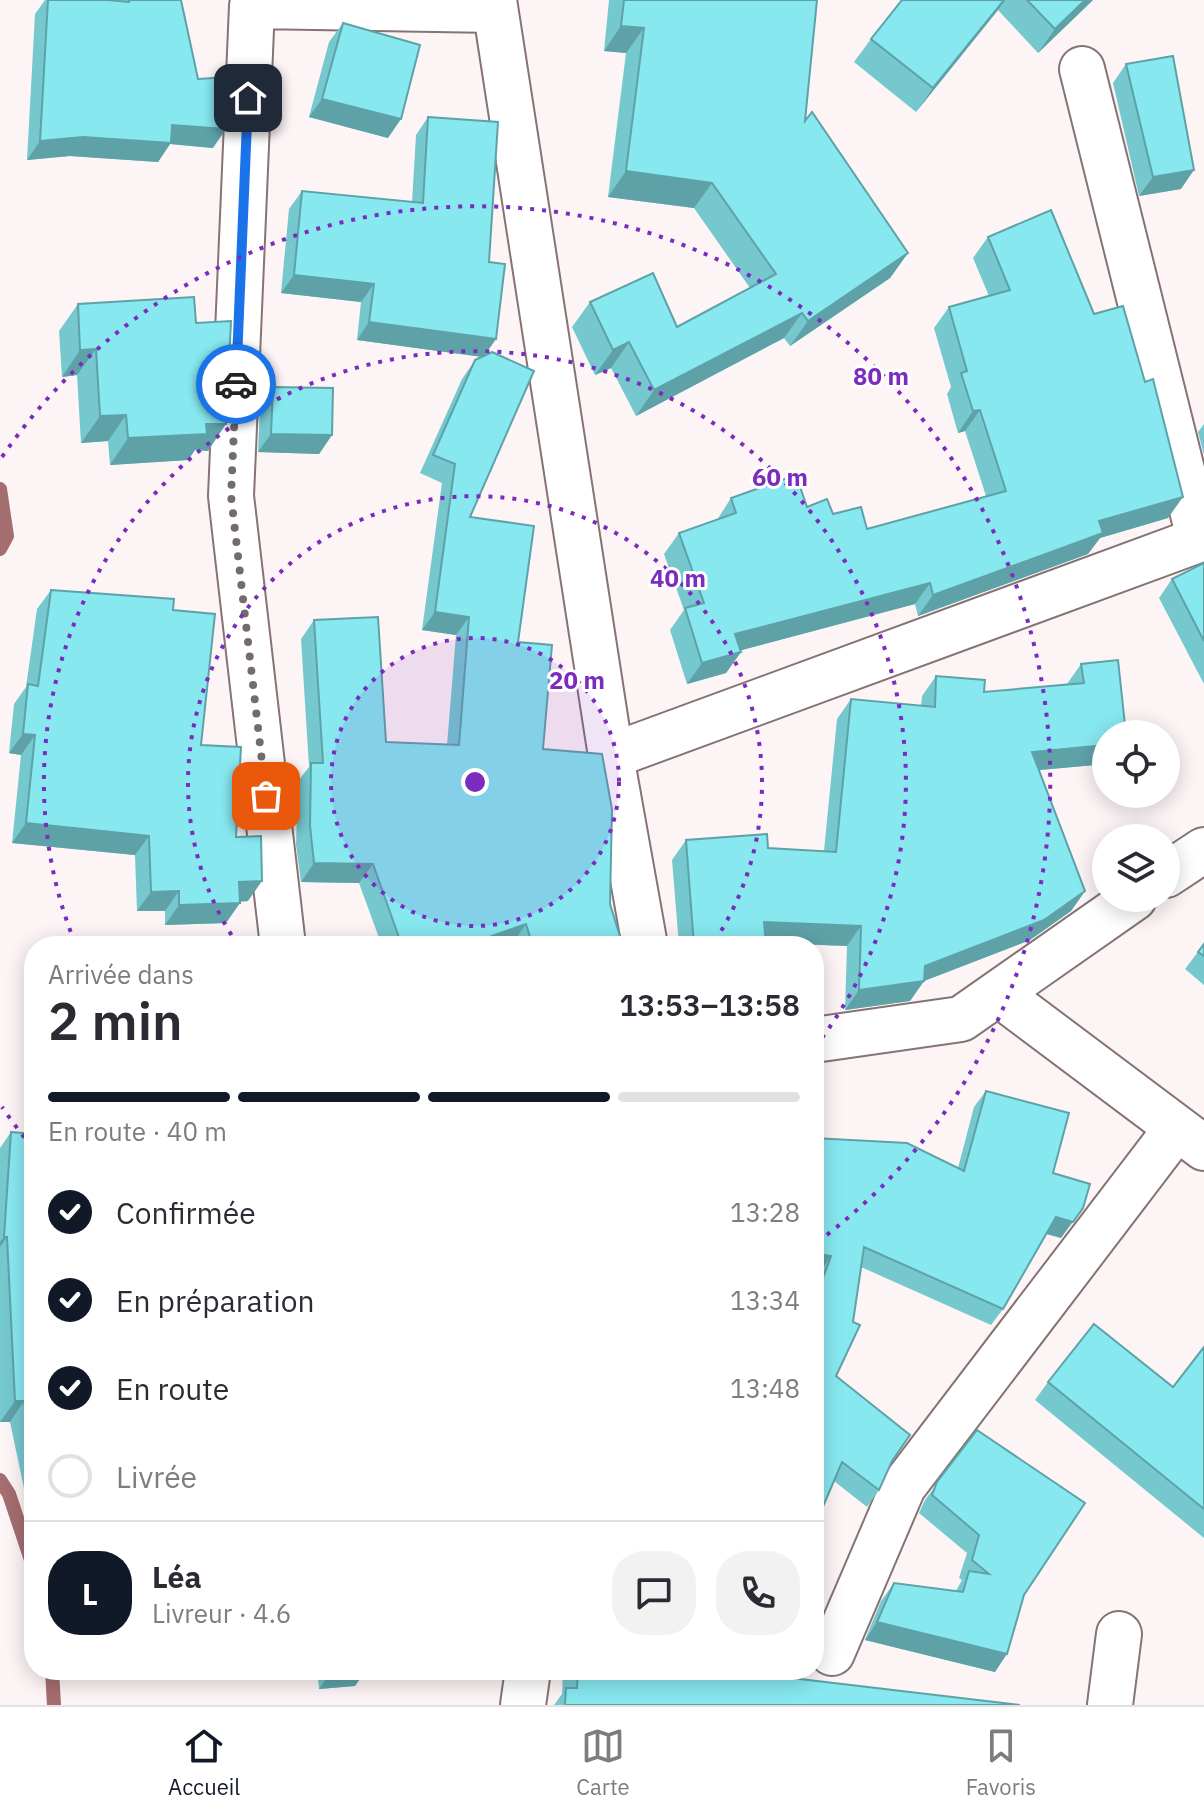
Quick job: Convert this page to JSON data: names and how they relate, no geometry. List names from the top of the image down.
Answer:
{
  "page": {
    "heading": ["2 min", "Arrivée dans", "13:53–13:58"],
    "panel": ["Léa", "Livreur · 4.6"],
    "bar": "En route · 40 m",
    "list": [
      ["Confirmée", "13:28"],
      ["En préparation", "13:34"],
      ["En route", "13:48"],
      "Livrée"
    ],
    "round": "L",
    "tabs": ["Accueil", "Carte", "Favoris"]
  },
  "rings": [
    "80 m",
    "60 m",
    "40 m",
    "20 m"
  ]
}
